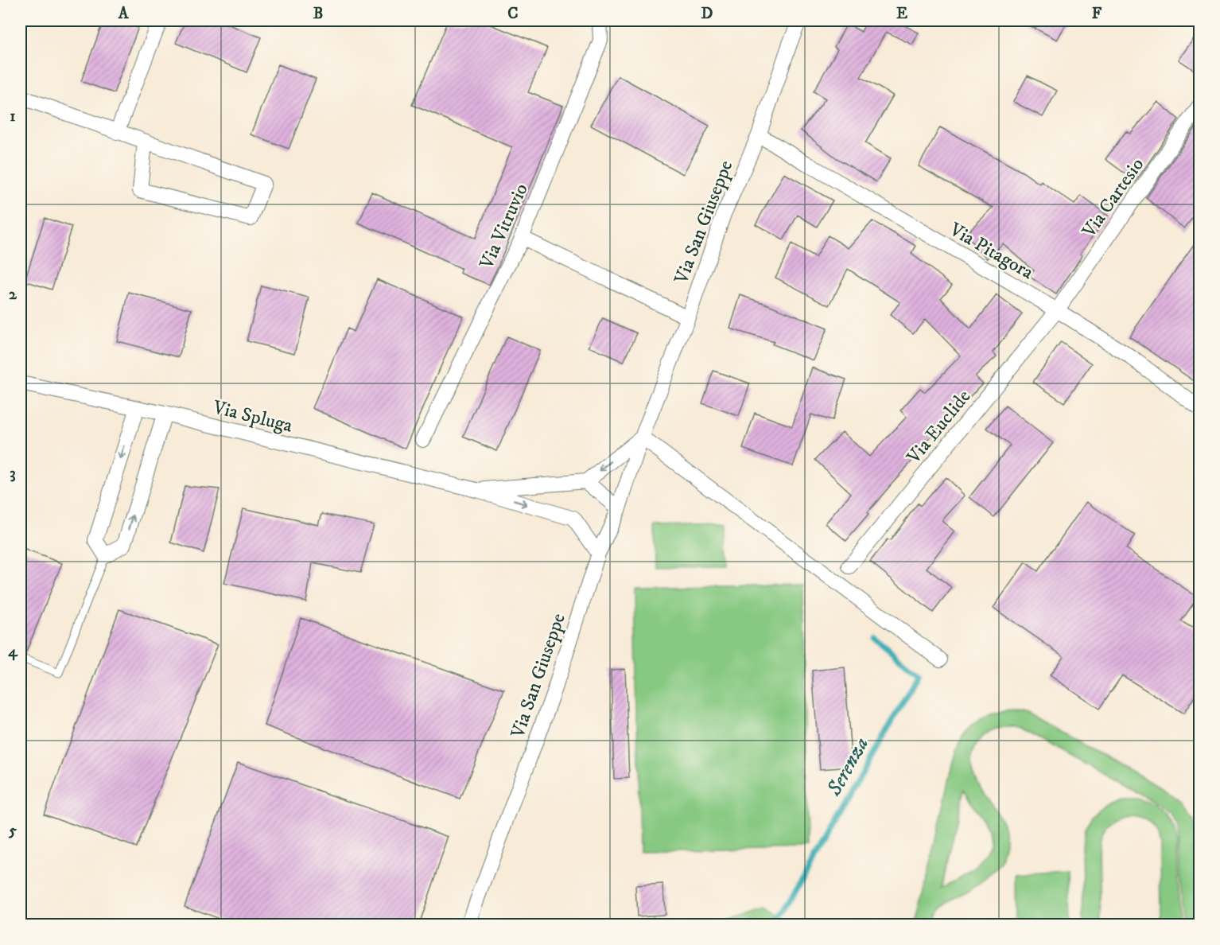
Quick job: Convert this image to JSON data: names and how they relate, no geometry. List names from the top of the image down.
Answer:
{
  "streets": {
    "street": [
      "Via Cartesio",
      "Via San Giuseppe",
      "Via Vitruvio",
      "Via Pitagora",
      "Via Spluga",
      "Via Euclide"
    ]
  },
  "crossings": [
    ["Via Cartesio", "Via Pitagora"],
    ["Via Cartesio", "Via Euclide"],
    ["Via San Giuseppe", "Via Pitagora"],
    ["Via San Giuseppe", "Via Spluga"],
    ["Via Pitagora", "Via Euclide"]
  ],
  "water": ["Serenza"],
  "grid": {
    "columns": [
      "A",
      "B",
      "C",
      "D",
      "E",
      "F"
    ],
    "rows": [
      "1",
      "2",
      "3",
      "4",
      "5"
    ]
  }
}
